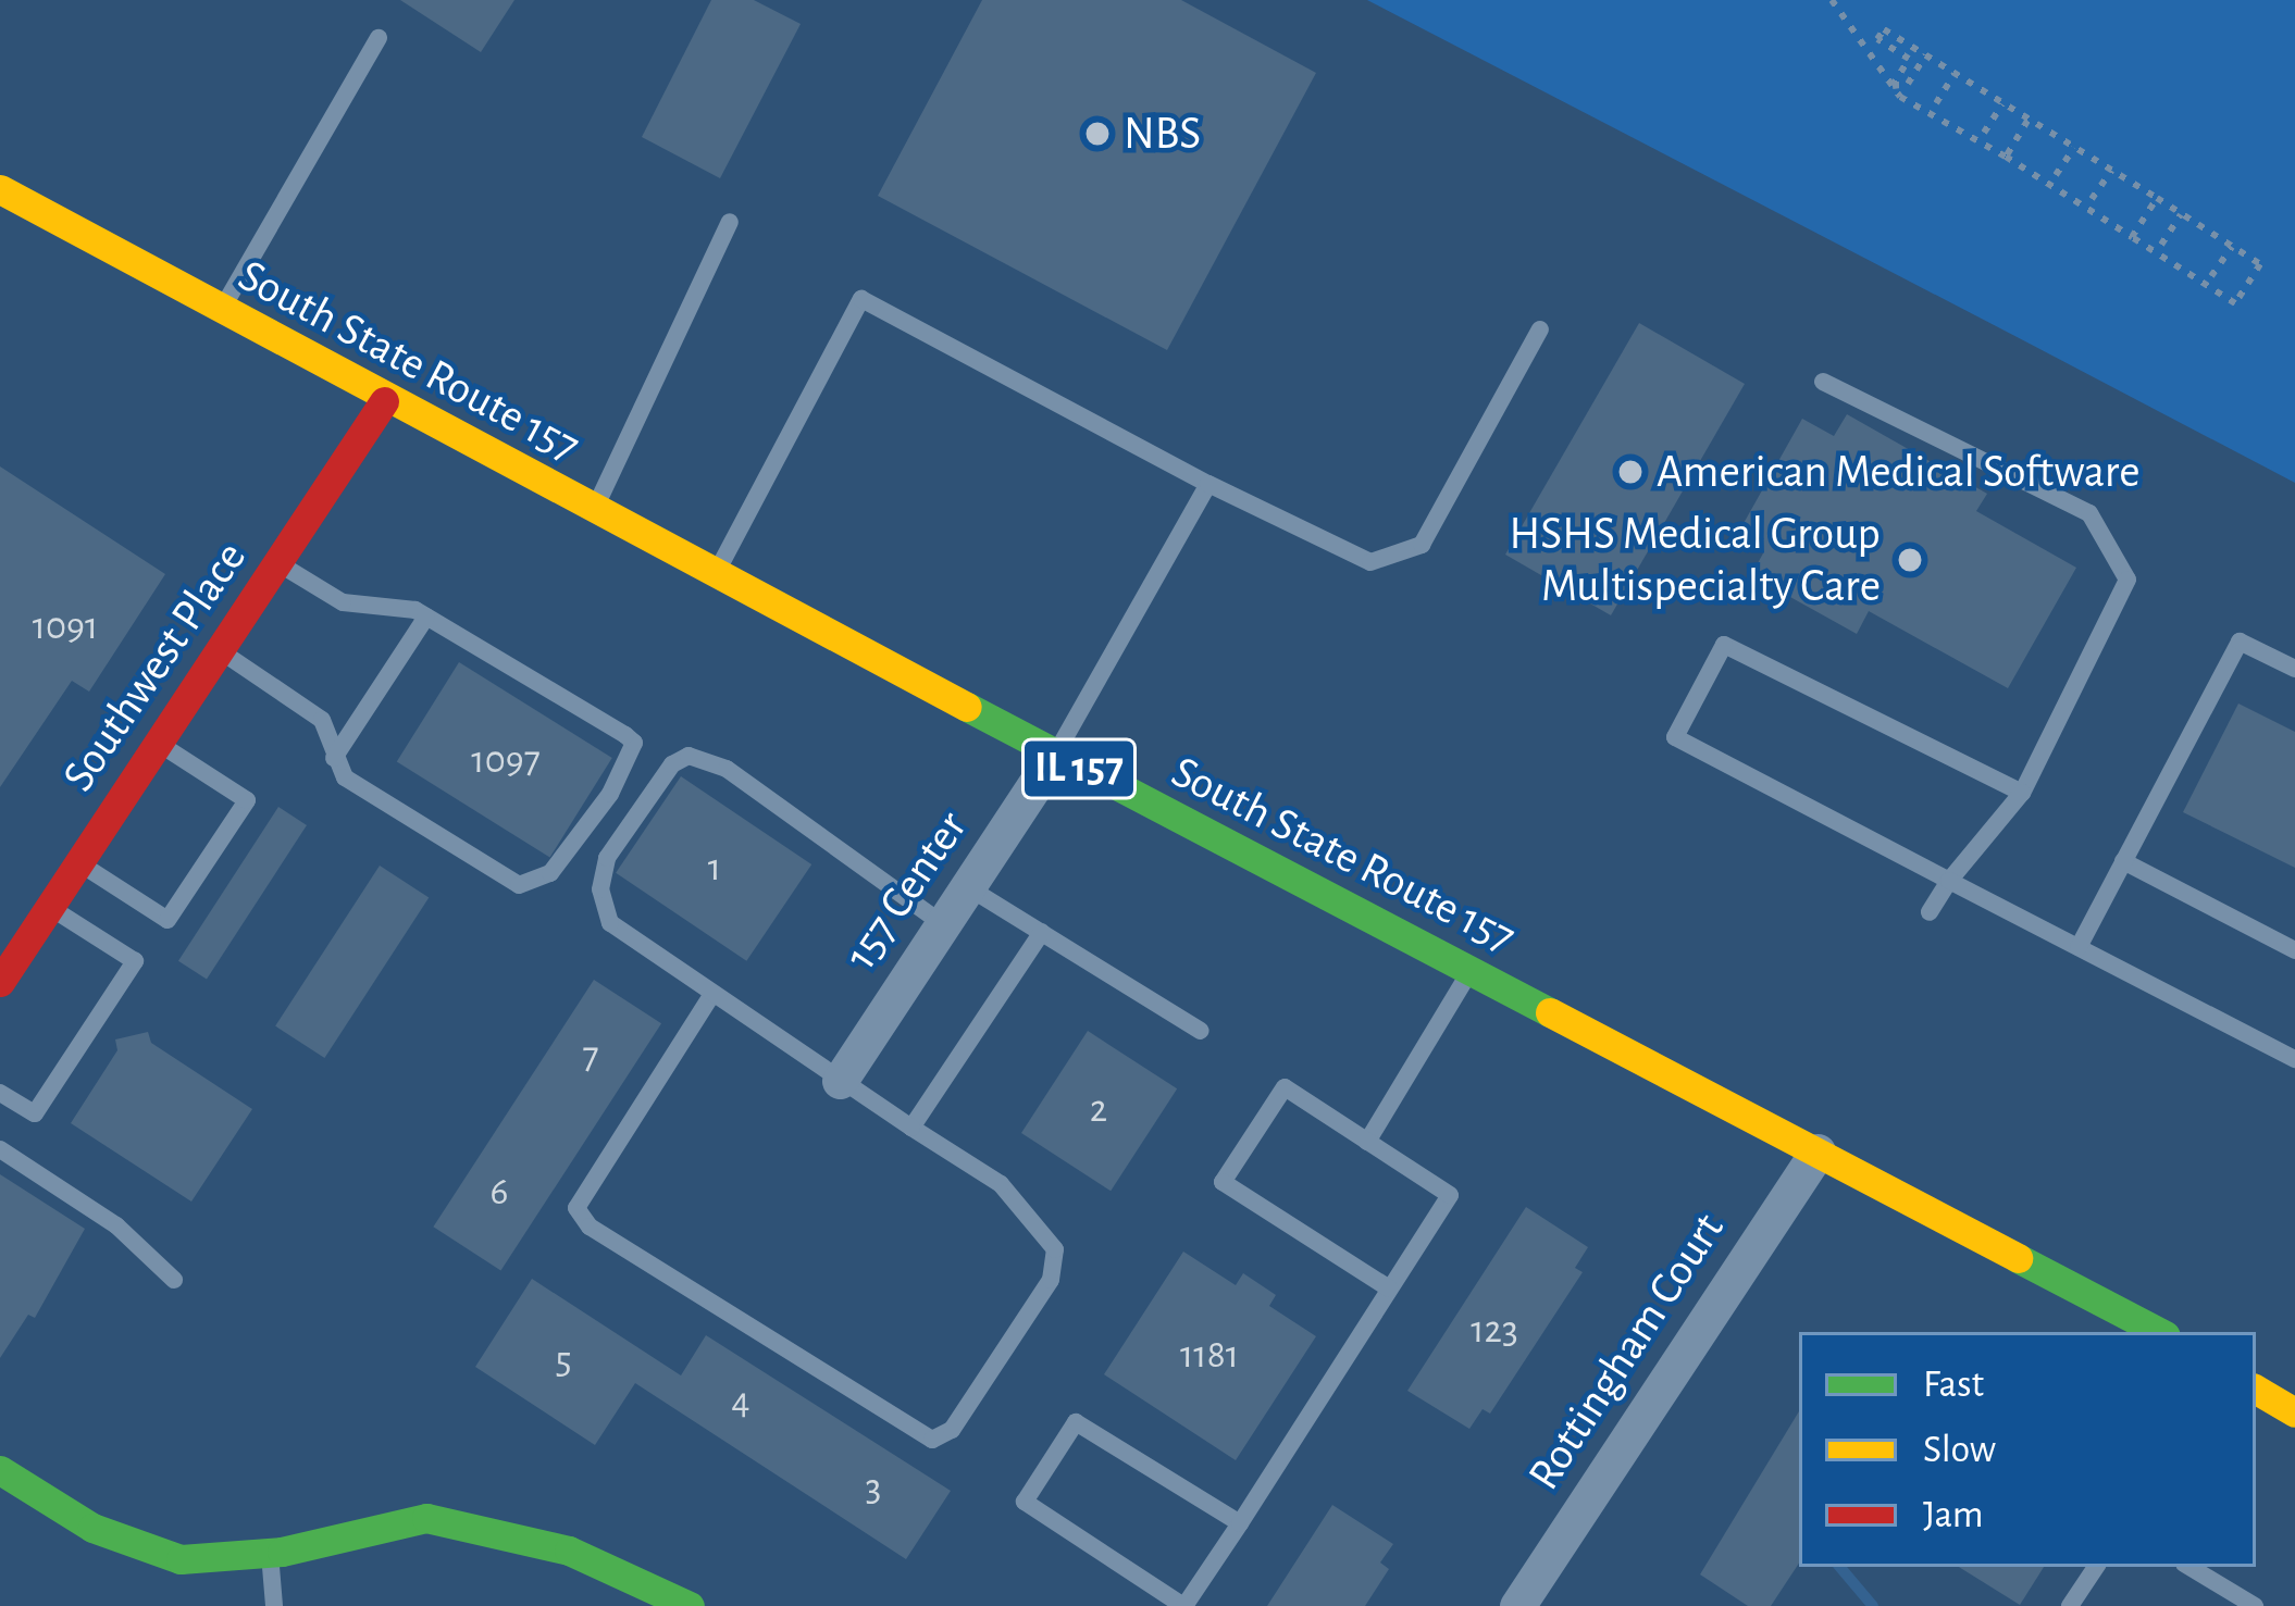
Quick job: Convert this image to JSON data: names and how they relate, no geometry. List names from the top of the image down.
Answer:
{
  "streets": {
    "main road": ["South State Route 157", "Southwest Place", "IL 157"],
    "street": ["157 Center", "Rottingham Court"]
  },
  "crossings": [
    ["South State Route 157", "Southwest Place"],
    ["South State Route 157", "157 Center"],
    ["South State Route 157", "Rottingham Court"]
  ],
  "places": ["NBS", "American Medical Software", "HSHS Medical Group Multispecialty Care"],
  "house_numbers": [
    "1091",
    "1097",
    "1",
    "7",
    "2",
    "6",
    "123",
    "1181",
    "5",
    "4",
    "3"
  ],
  "legend": ["Fast", "Slow", "Jam"]
}
